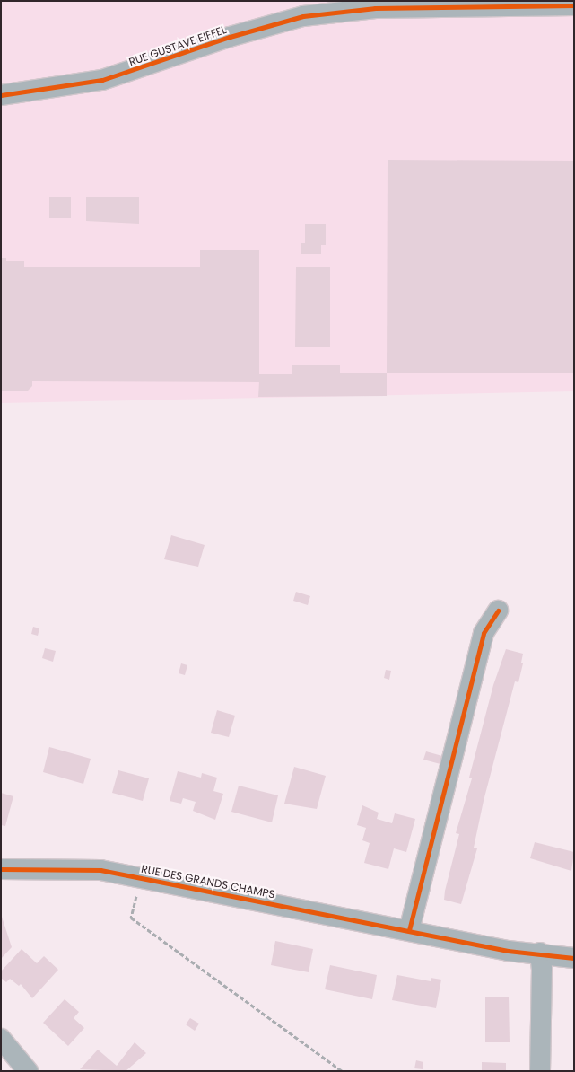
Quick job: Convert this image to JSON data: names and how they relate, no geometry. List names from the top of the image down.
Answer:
{
  "streets": {
    "street": ["RUE GUSTAVE EIFFEL", "RUE DES GRANDS CHAMPS"]
  }
}
